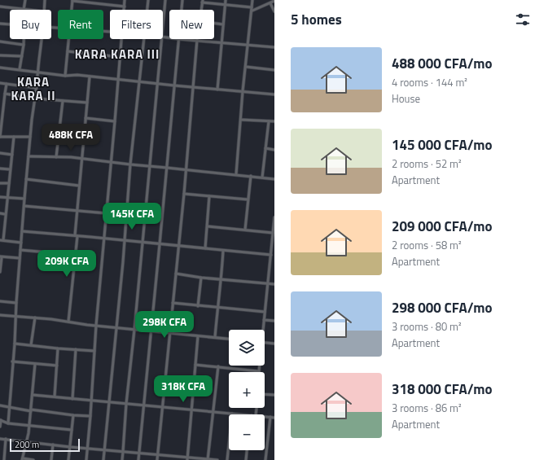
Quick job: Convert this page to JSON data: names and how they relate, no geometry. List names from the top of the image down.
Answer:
{
  "districts": ["KARA KARA III", "KARA KARA II"],
  "scale_bar": "200 m",
  "page": {
    "heading": "5 homes",
    "chip": [
      "Buy",
      "Rent",
      "Filters",
      "New"
    ],
    "list": [
      {
        "name": "488 000 CFA/mo",
        "note": "4 rooms · 144 m² · House"
      },
      {
        "name": "145 000 CFA/mo",
        "note": "2 rooms · 52 m² · Apartment"
      },
      {
        "name": "209 000 CFA/mo",
        "note": "2 rooms · 58 m² · Apartment"
      },
      {
        "name": "298 000 CFA/mo",
        "note": "3 rooms · 80 m² · Apartment"
      },
      {
        "name": "318 000 CFA/mo",
        "note": "3 rooms · 86 m² · Apartment"
      }
    ],
    "price": [
      "488K CFA",
      "145K CFA",
      "209K CFA",
      "298K CFA",
      "318K CFA"
    ],
    "map_buttons": ["+", "−"],
    "scale": "200 m"
  }
}
